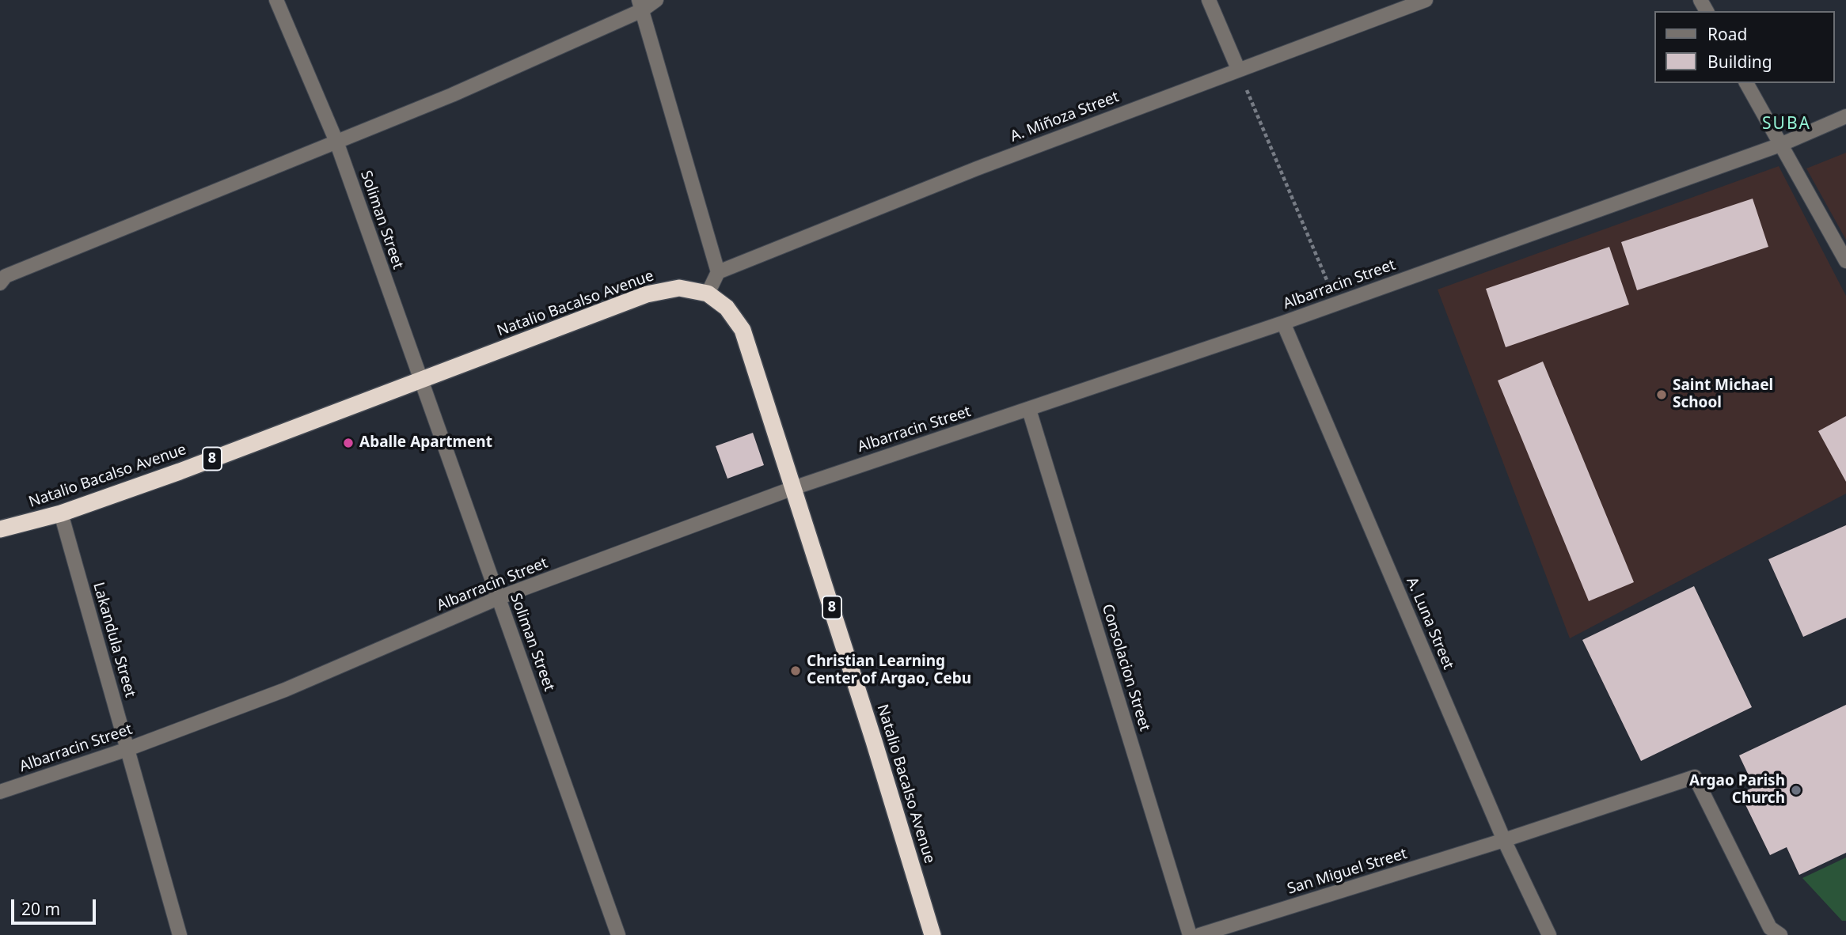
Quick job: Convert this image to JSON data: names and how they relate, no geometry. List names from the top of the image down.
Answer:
{
  "streets": {
    "highway": ["Natalio Bacalso Avenue", "8"],
    "street": [
      "A. Miñoza Street",
      "Soliman Street",
      "Albarracin Street",
      "A. Luna Street",
      "Lakandula Street",
      "Consolacion Street",
      "San Miguel Street"
    ]
  },
  "crossings": [
    ["Soliman Street", "Albarracin Street"],
    ["Soliman Street", "Natalio Bacalso Avenue"],
    ["Albarracin Street", "Natalio Bacalso Avenue"],
    ["Albarracin Street", "A. Luna Street"],
    ["Albarracin Street", "Lakandula Street"],
    ["Albarracin Street", "Consolacion Street"],
    ["Natalio Bacalso Avenue", "Lakandula Street"],
    ["A. Luna Street", "San Miguel Street"]
  ],
  "districts": ["SUBA"],
  "places": [
    "Saint Michael School",
    "Aballe Apartment",
    "Christian Learning Center of Argao, Cebu",
    "Argao Parish Church"
  ],
  "legend": ["Road", "Building"],
  "scale_bar": "20 m"
}
